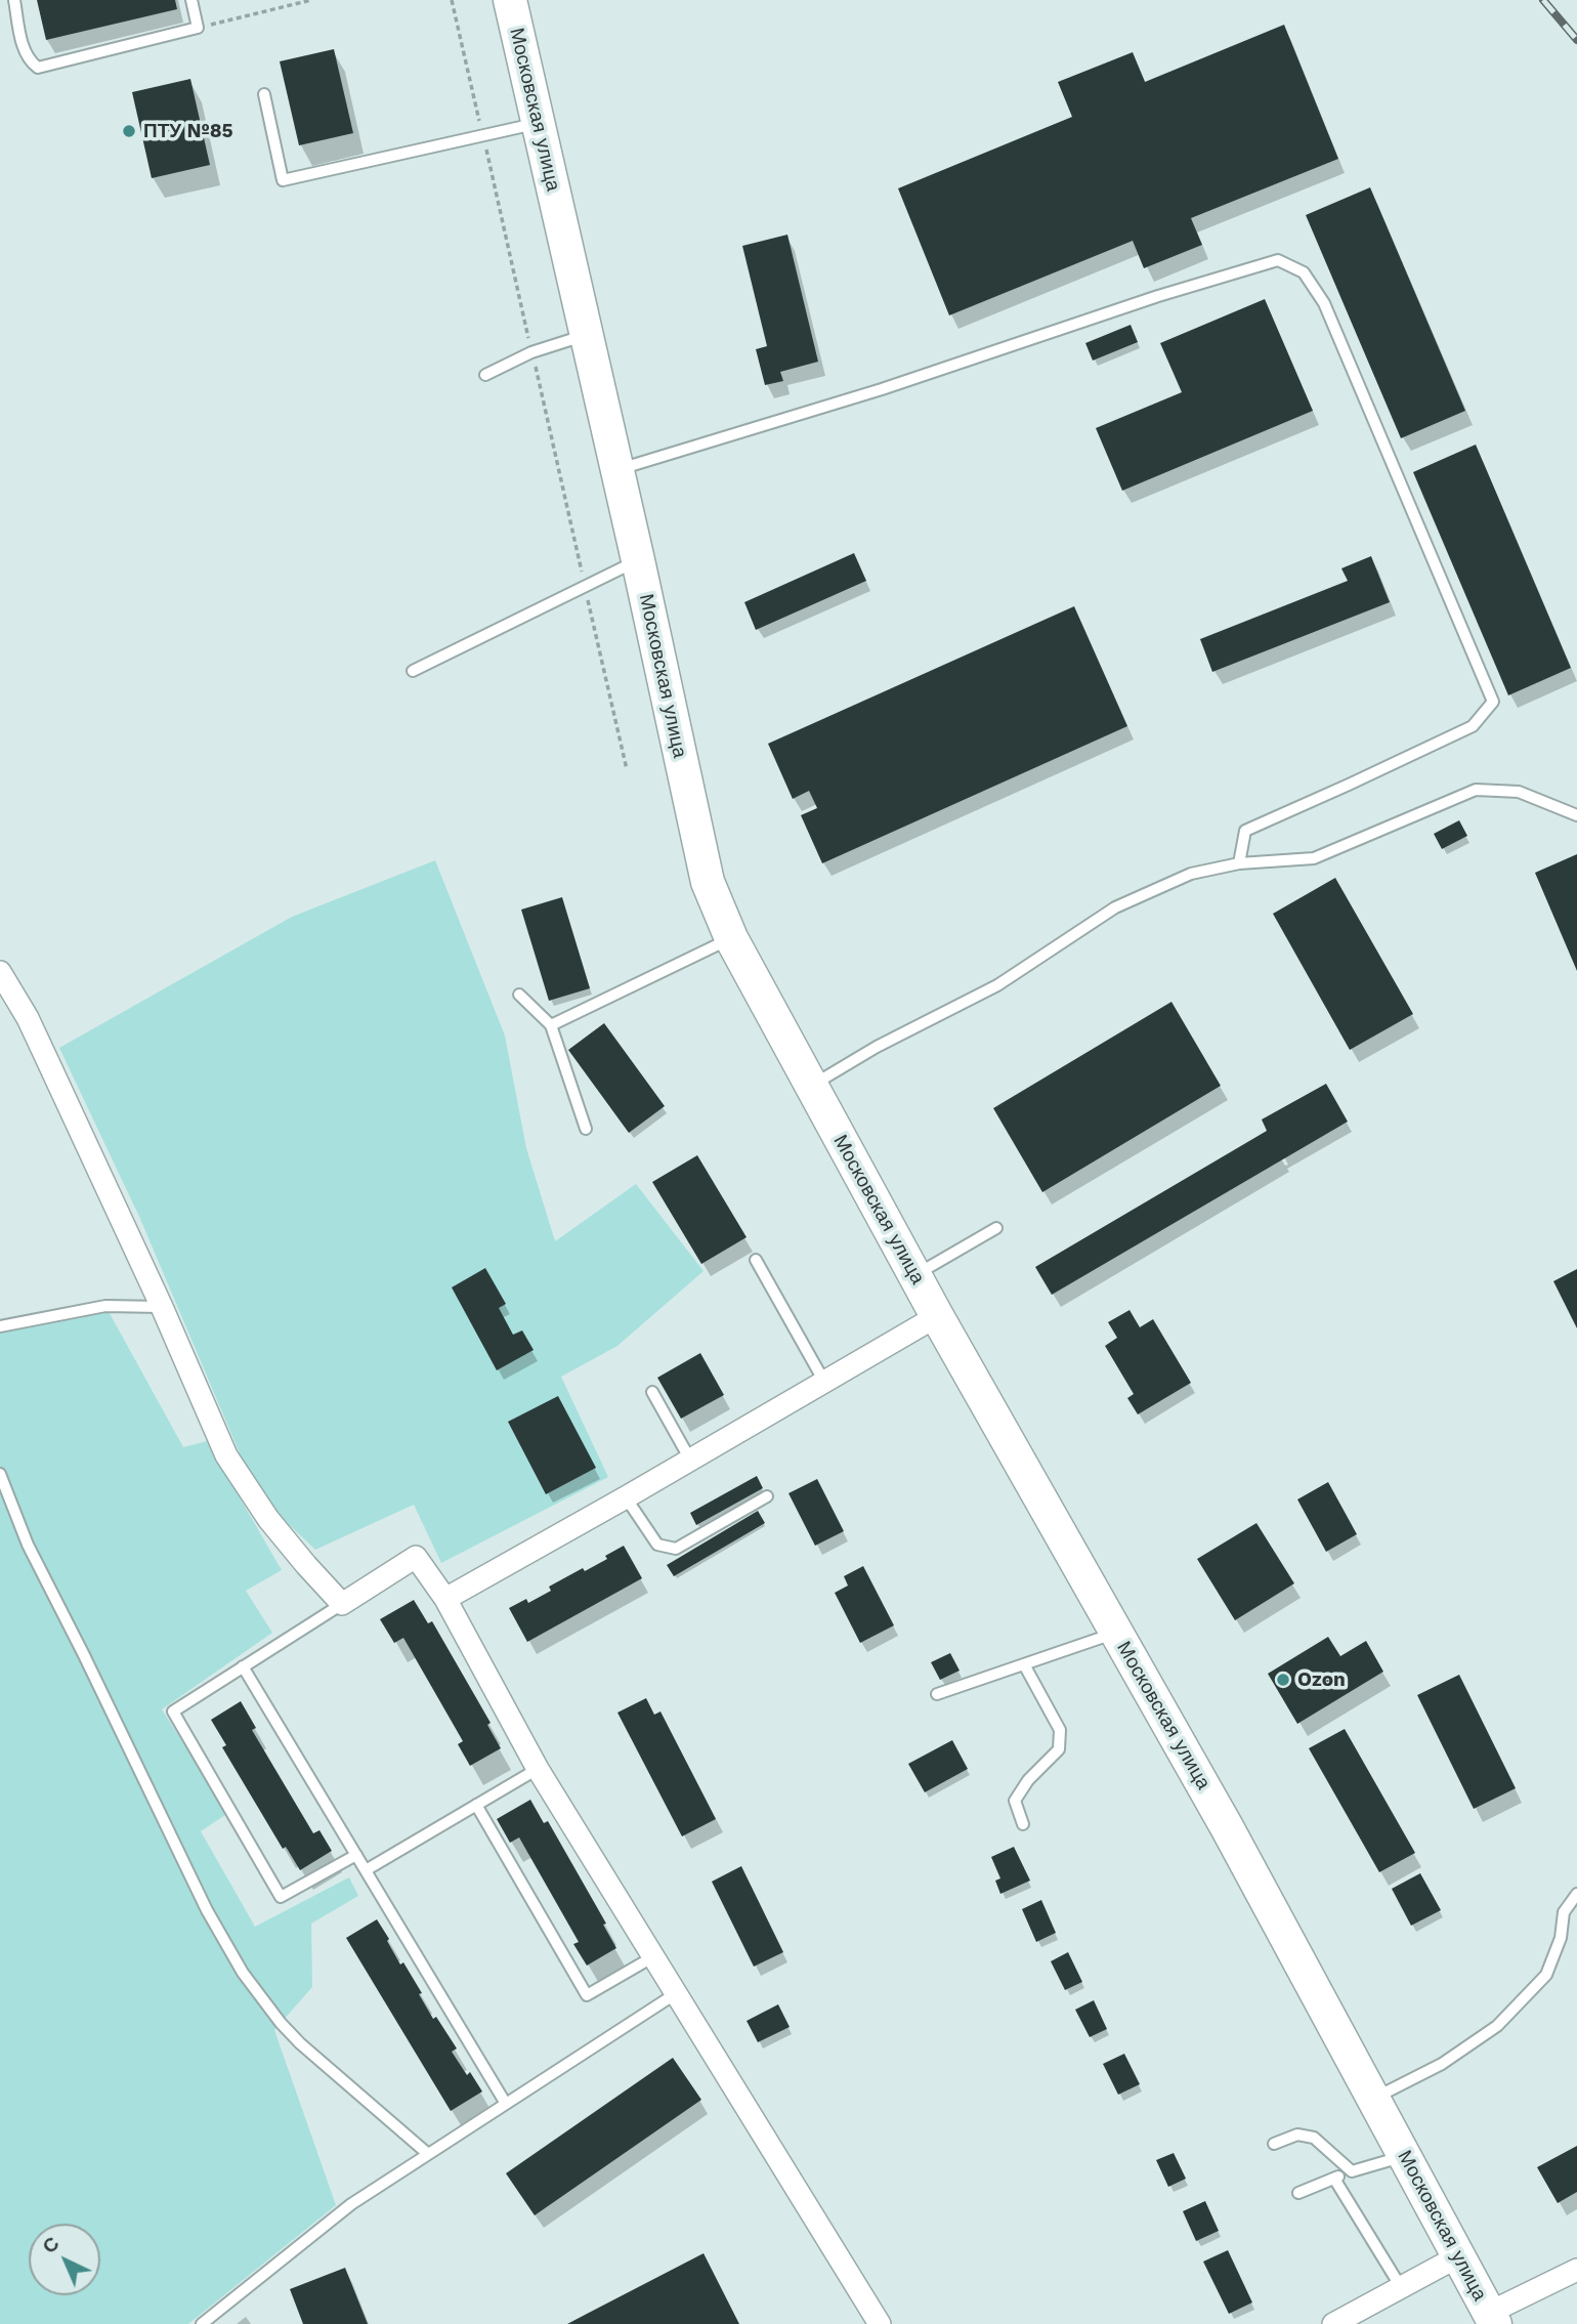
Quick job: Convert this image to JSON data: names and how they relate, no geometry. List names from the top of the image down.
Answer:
{
  "streets": {
    "main road": ["Московская улица"]
  },
  "places": ["ПТУ №85", "Ozon"],
  "north": "top left"
}
